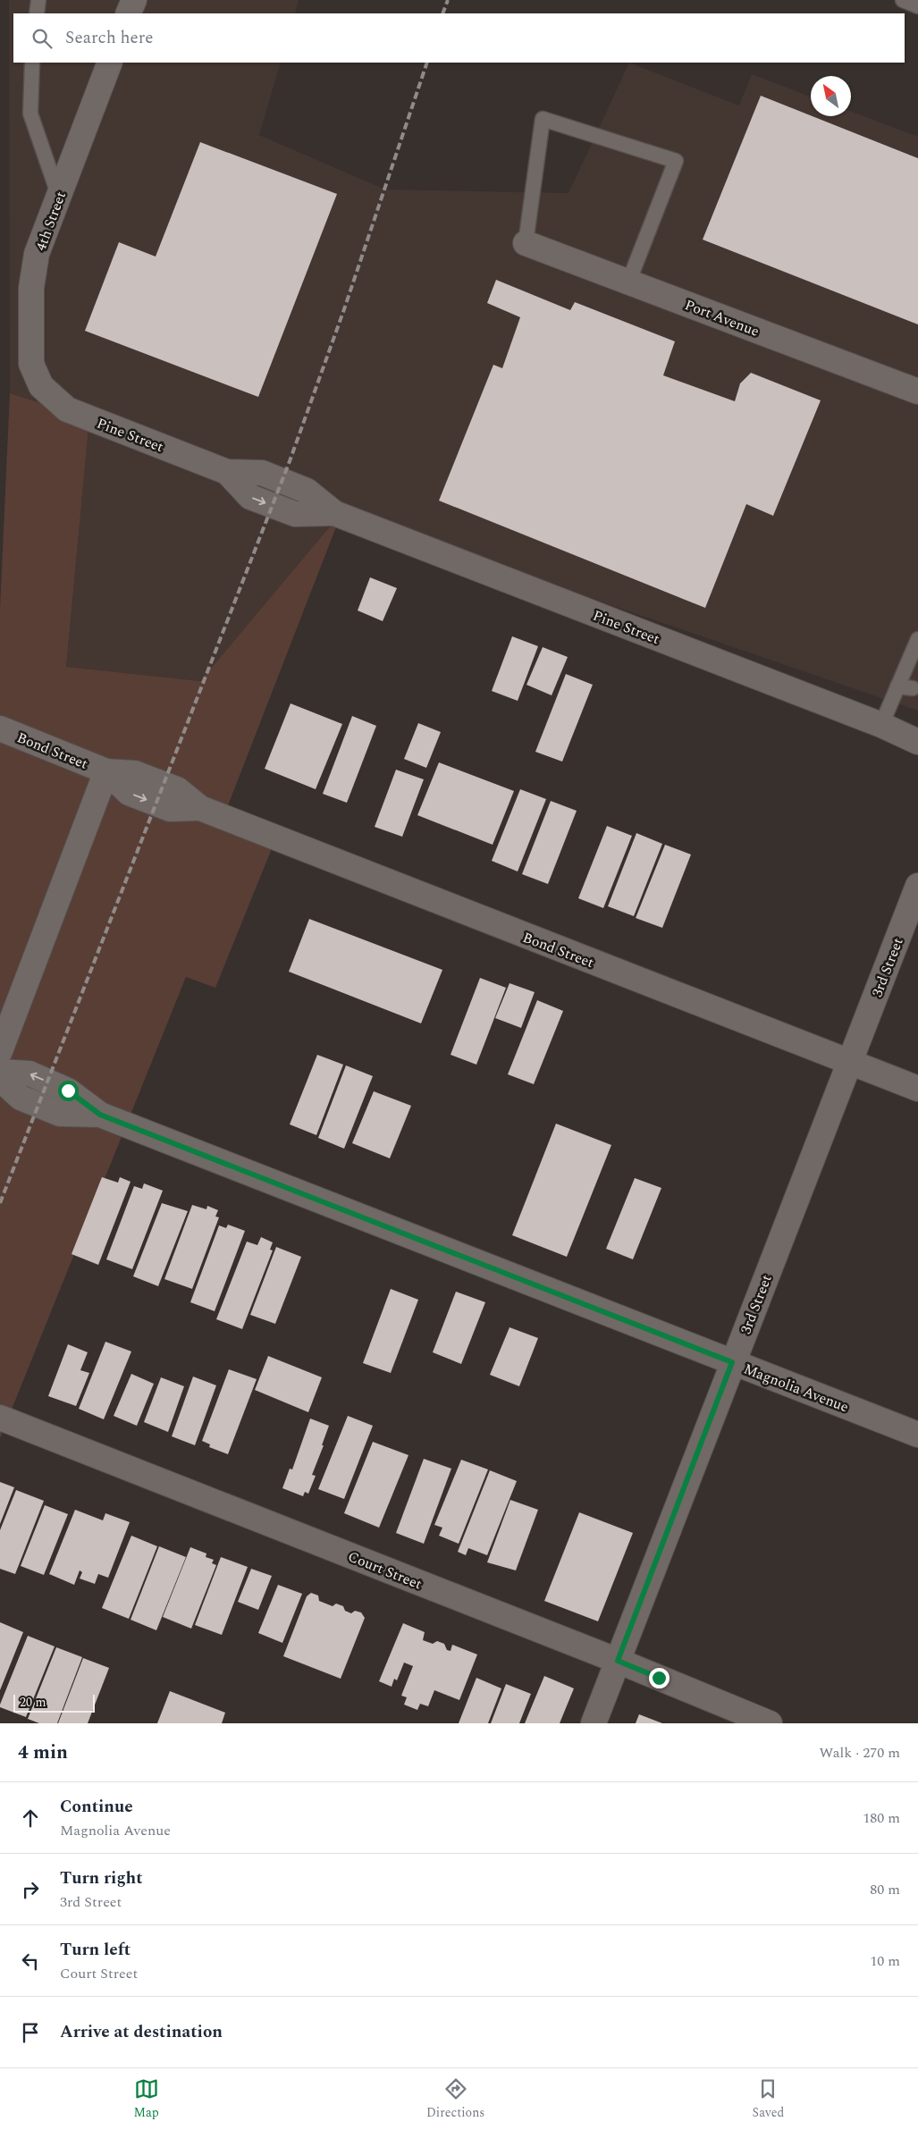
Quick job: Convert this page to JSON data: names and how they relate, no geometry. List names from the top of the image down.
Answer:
{
  "streets": {
    "street": [
      "4th Street",
      "Port Avenue",
      "Pine Street",
      "Bond Street",
      "3rd Street",
      "Magnolia Avenue",
      "Court Street"
    ]
  },
  "crossings": [
    ["4th Street", "Pine Street"],
    ["Bond Street", "3rd Street"],
    ["3rd Street", "Magnolia Avenue"],
    ["3rd Street", "Court Street"]
  ],
  "scale_bar": "20 m",
  "north": "top left",
  "page": {
    "search": "Search here",
    "scale": "20 m",
    "heading": ["4 min", "Walk · 270 m"],
    "list": [
      ["Continue", "Magnolia Avenue", "180 m"],
      ["Turn right", "3rd Street", "80 m"],
      ["Turn left", "Court Street", "10 m"],
      "Arrive at destination"
    ],
    "nav": ["Map", "Directions", "Saved"]
  }
}
